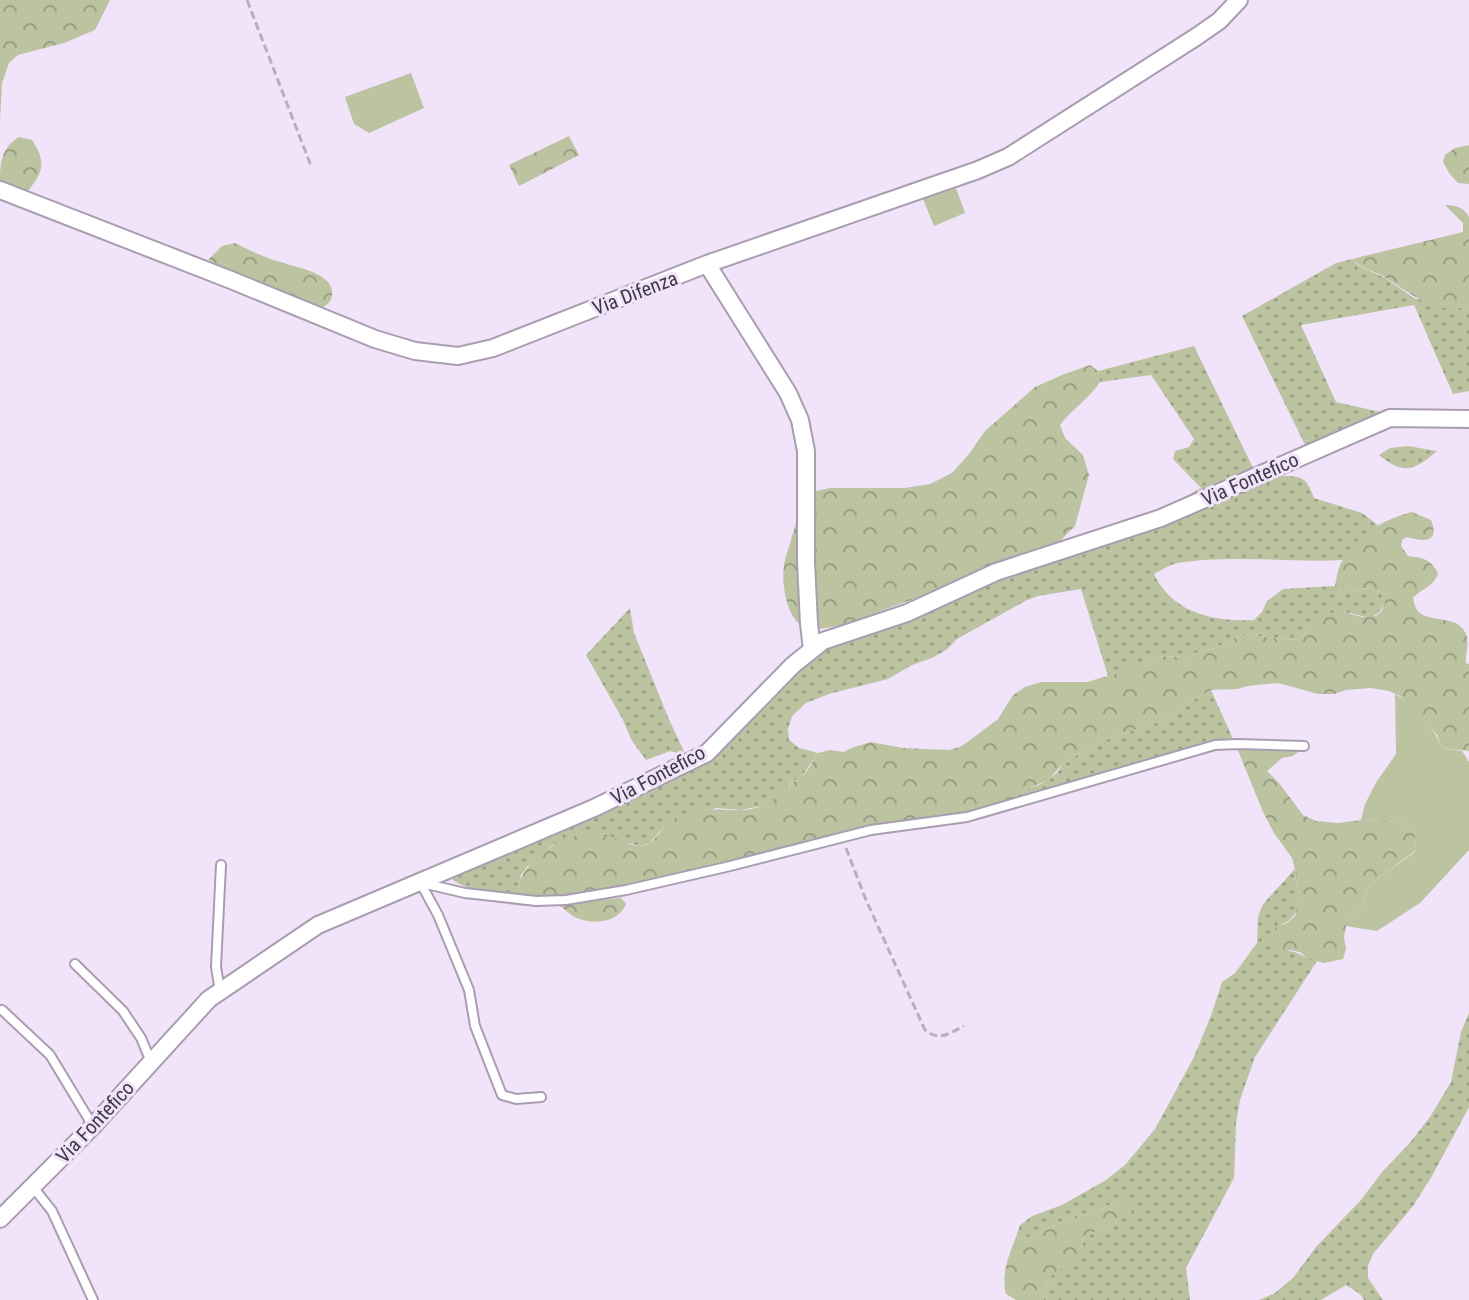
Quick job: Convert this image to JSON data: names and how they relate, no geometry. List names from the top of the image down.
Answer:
{
  "streets": {
    "street": ["Via Difenza", "Via Fontefico"]
  }
}
